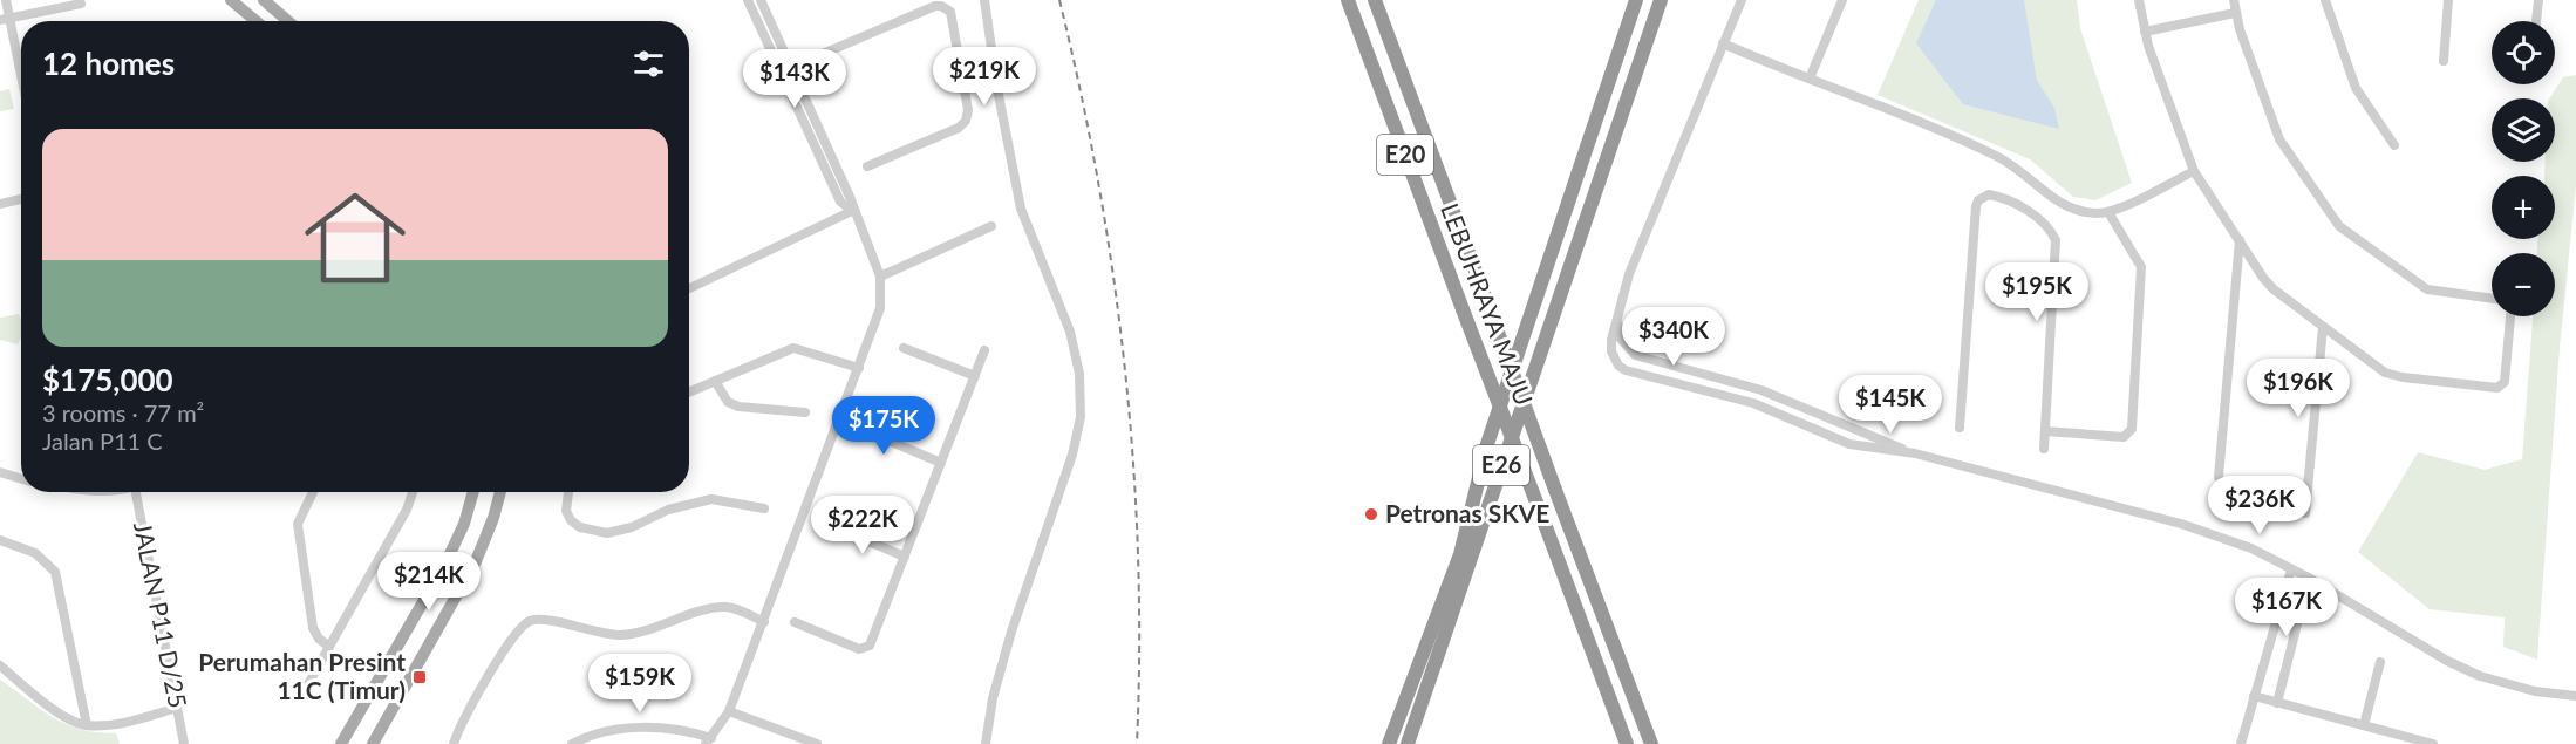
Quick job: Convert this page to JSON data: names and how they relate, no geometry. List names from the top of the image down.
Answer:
{
  "streets": {
    "highway": ["E20", "LEBUHRAYA MAJU", "E26"],
    "street": ["JALAN P11 D/25"]
  },
  "places": {
    "other": ["Petronas SKVE"],
    "transit": ["Perumahan Presint 11C (Timur)"]
  },
  "page": {
    "map_buttons": ["+", "−"],
    "heading": "12 homes",
    "price": [
      "$219K",
      "$143K",
      "$195K",
      "$340K",
      "$196K",
      "$145K",
      "$175K",
      "$236K",
      "$222K",
      "$214K",
      "$167K",
      "$159K"
    ],
    "list": [
      {
        "name": "$175,000",
        "note": "3 rooms · 77 m² · Jalan P11 C"
      }
    ]
  }
}
